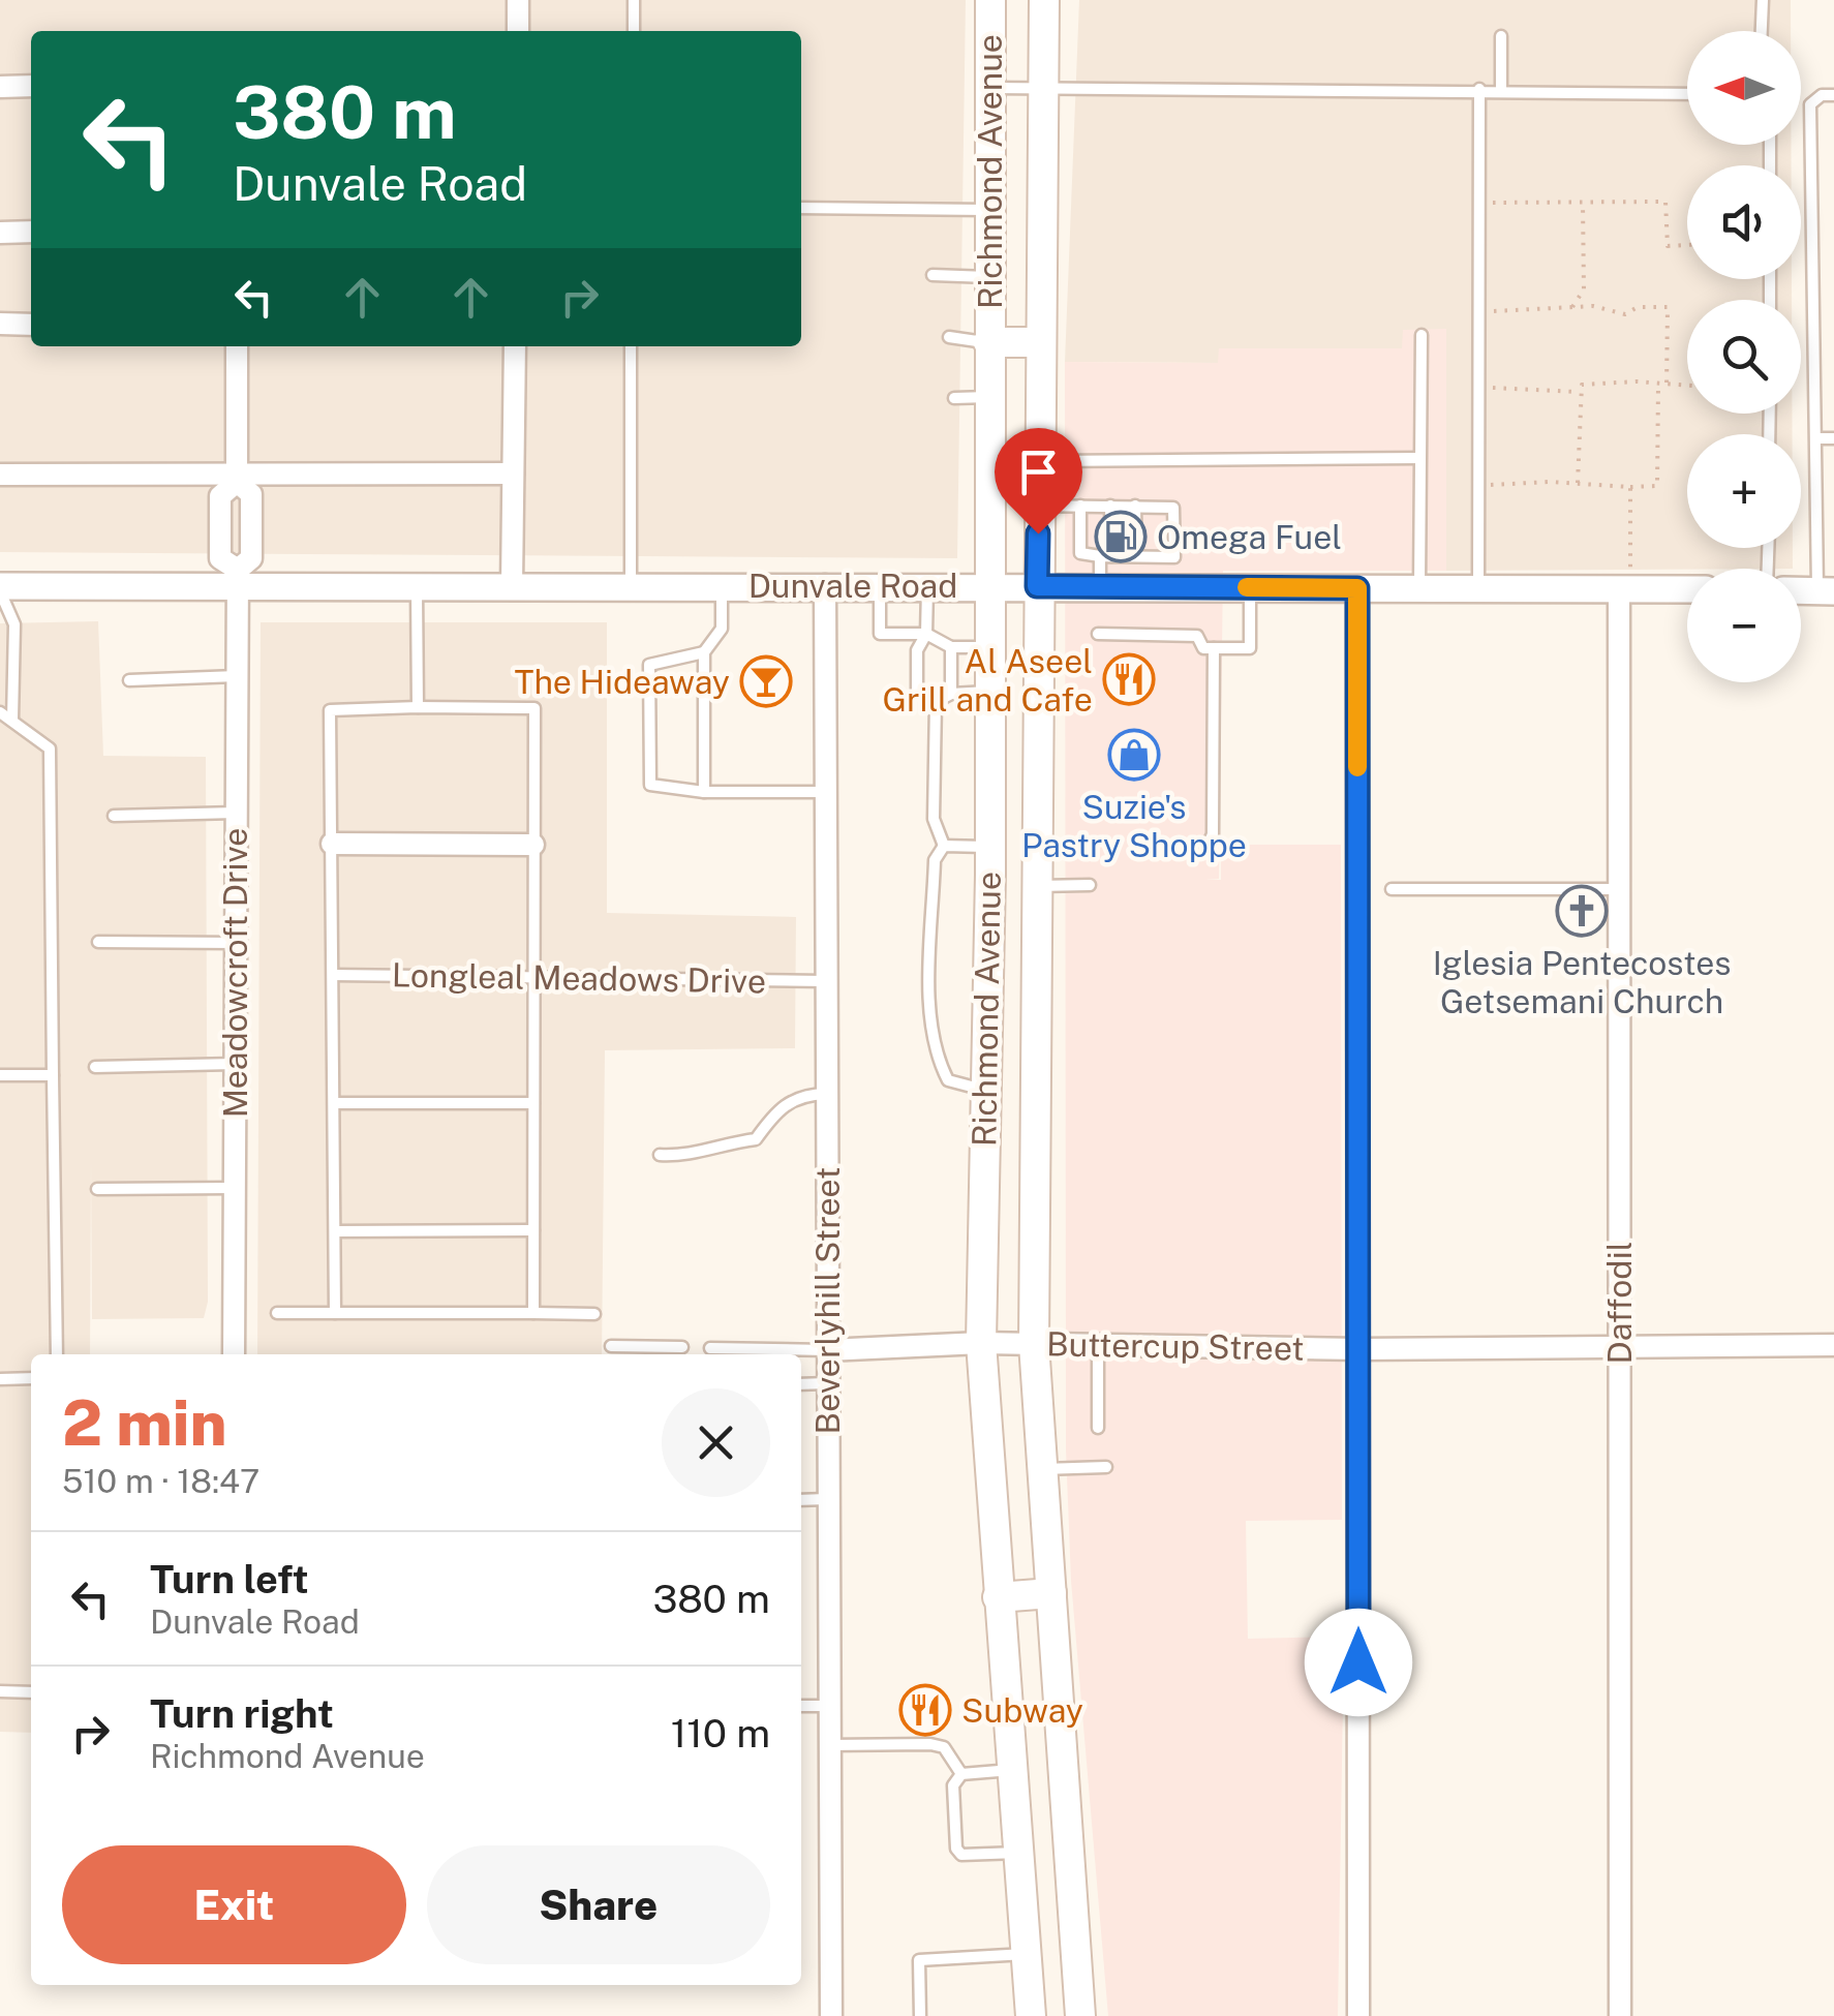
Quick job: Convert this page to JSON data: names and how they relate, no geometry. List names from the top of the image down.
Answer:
{
  "streets": {
    "main road": ["Richmond Avenue"],
    "street": [
      "Dunvale Road",
      "Meadowcroft Drive",
      "Beverlyhill Street",
      "Daffodil",
      "Buttercup Street"
    ],
    "lane": ["Longleal Meadows Drive"]
  },
  "crossings": [
    ["Richmond Avenue", "Dunvale Road"],
    ["Richmond Avenue", "Buttercup Street"],
    ["Dunvale Road", "Meadowcroft Drive"],
    ["Dunvale Road", "Beverlyhill Street"],
    ["Dunvale Road", "Daffodil"],
    ["Longleal Meadows Drive", "Beverlyhill Street"],
    ["Beverlyhill Street", "Buttercup Street"],
    ["Daffodil", "Buttercup Street"]
  ],
  "places": {
    "fuel station": ["Omega Fuel"],
    "restaurant": ["Al Aseel Grill and Cafe", "Subway"],
    "bar": ["The Hideaway"],
    "shop": ["Suzie's Pastry Shoppe"],
    "church": ["Iglesia Pentecostes Getsemani Church"]
  },
  "north": "left",
  "page": {
    "map_buttons": ["+", "−"],
    "turn": ["380 m", "Dunvale Road"],
    "heading": ["2 min", "510 m · 18:47"],
    "list": [
      {
        "name": "Turn left",
        "note": "Dunvale Road",
        "value": "380 m"
      },
      {
        "name": "Turn right",
        "note": "Richmond Avenue",
        "value": "110 m"
      }
    ],
    "buttons": ["Exit", "Share"]
  }
}
